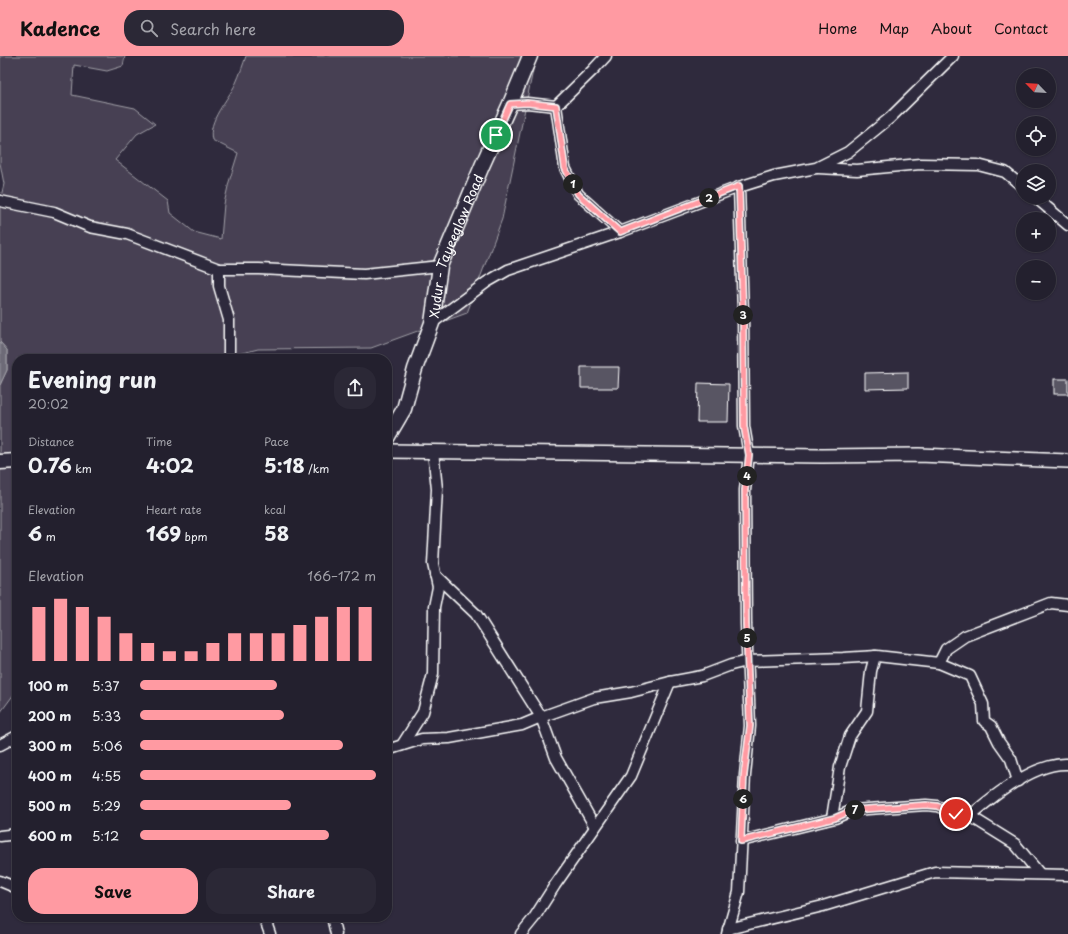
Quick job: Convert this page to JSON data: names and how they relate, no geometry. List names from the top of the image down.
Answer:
{
  "streets": {
    "main road": ["Xudur - Tayeeglow Road"]
  },
  "north": "top left",
  "page": {
    "header": "Kadence",
    "search": "Search here",
    "nav": [
      "Home",
      "Map",
      "About",
      "Contact"
    ],
    "map_buttons": ["+", "−"],
    "pins": [
      "1",
      "2",
      "3",
      "4",
      "5",
      "6",
      "7"
    ],
    "heading": ["Evening run", "20:02"],
    "stats": [
      ["Distance", "0.76 km"],
      ["Time", "4:02"],
      ["Pace", "5:18 /km"],
      ["Elevation", "6 m"],
      ["Heart rate", "169 bpm"],
      ["kcal", "58"]
    ],
    "chart": ["Elevation", "166–172 m"],
    "list": [
      {
        "name": "100 m",
        "note": "5:37"
      },
      {
        "name": "200 m",
        "note": "5:33"
      },
      {
        "name": "300 m",
        "note": "5:06"
      },
      {
        "name": "400 m",
        "note": "4:55"
      },
      {
        "name": "500 m",
        "note": "5:29"
      },
      {
        "name": "600 m",
        "note": "5:12"
      }
    ],
    "buttons": ["Save", "Share"]
  }
}
